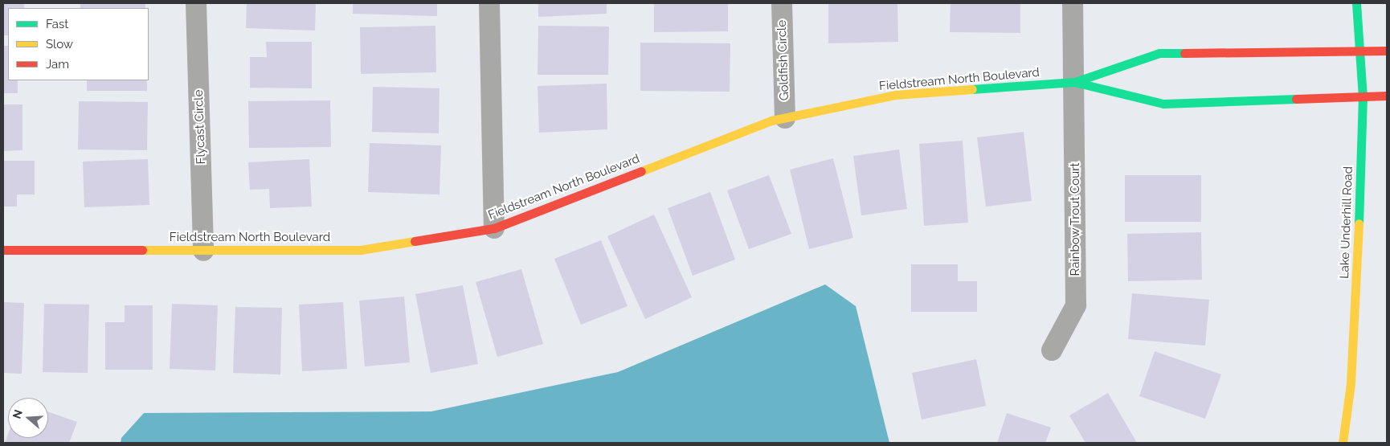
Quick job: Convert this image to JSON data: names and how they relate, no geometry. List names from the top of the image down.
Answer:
{
  "streets": {
    "street": [
      "Goldfish Circle",
      "Fieldstream North Boulevard",
      "Flycast Circle",
      "Rainbow Trout Court",
      "Lake Underhill Road"
    ]
  },
  "crossings": [
    ["Goldfish Circle", "Fieldstream North Boulevard"],
    ["Fieldstream North Boulevard", "Flycast Circle"],
    ["Fieldstream North Boulevard", "Rainbow Trout Court"],
    ["Fieldstream North Boulevard", "Lake Underhill Road"]
  ],
  "legend": ["Fast", "Slow", "Jam"],
  "north": "left"
}
